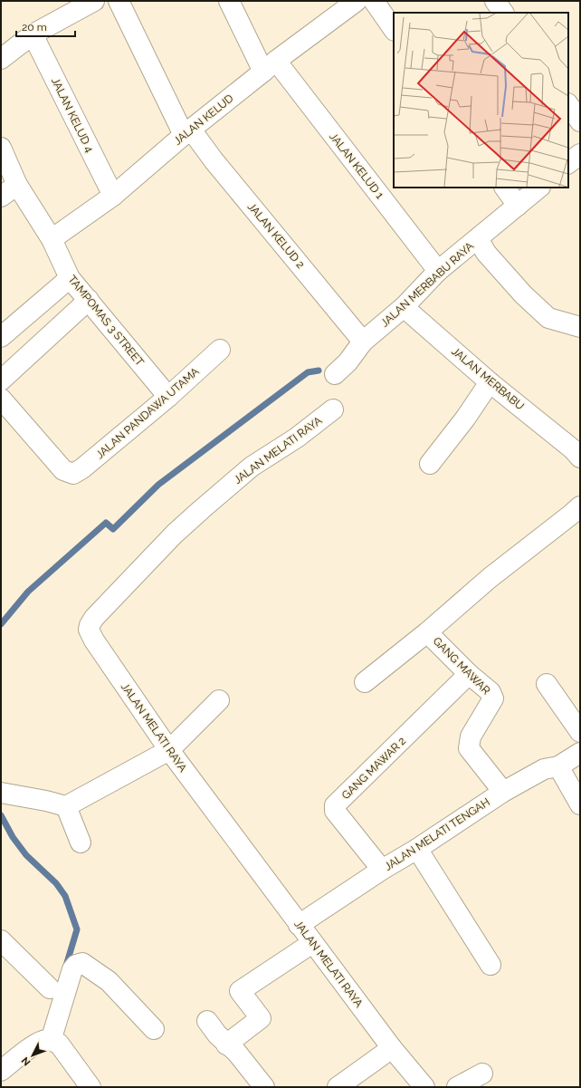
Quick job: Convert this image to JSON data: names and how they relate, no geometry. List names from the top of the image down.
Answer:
{
  "streets": {
    "street": [
      "JALAN KELUD 4",
      "JALAN KELUD",
      "JALAN KELUD 1",
      "JALAN KELUD 2",
      "JALAN MERBABU RAYA",
      "TAMPOMAS 3 STREET",
      "JALAN MERBABU",
      "JALAN PANDAWA UTAMA",
      "JALAN MELATI RAYA",
      "GANG MAWAR",
      "GANG MAWAR 2",
      "JALAN MELATI TENGAH"
    ]
  },
  "crossings": [
    ["JALAN KELUD 4", "JALAN KELUD"],
    ["JALAN KELUD", "JALAN KELUD 1"],
    ["JALAN KELUD", "JALAN KELUD 2"],
    ["JALAN KELUD", "TAMPOMAS 3 STREET"],
    ["JALAN KELUD 1", "JALAN MERBABU RAYA"],
    ["JALAN KELUD 2", "JALAN MERBABU RAYA"],
    ["JALAN MERBABU RAYA", "JALAN MERBABU"],
    ["TAMPOMAS 3 STREET", "JALAN PANDAWA UTAMA"],
    ["JALAN MELATI RAYA", "JALAN MELATI TENGAH"],
    ["GANG MAWAR", "GANG MAWAR 2"],
    ["GANG MAWAR", "JALAN MELATI TENGAH"],
    ["GANG MAWAR 2", "JALAN MELATI TENGAH"]
  ],
  "scale_bar": "20 m",
  "north": "bottom left"
}
